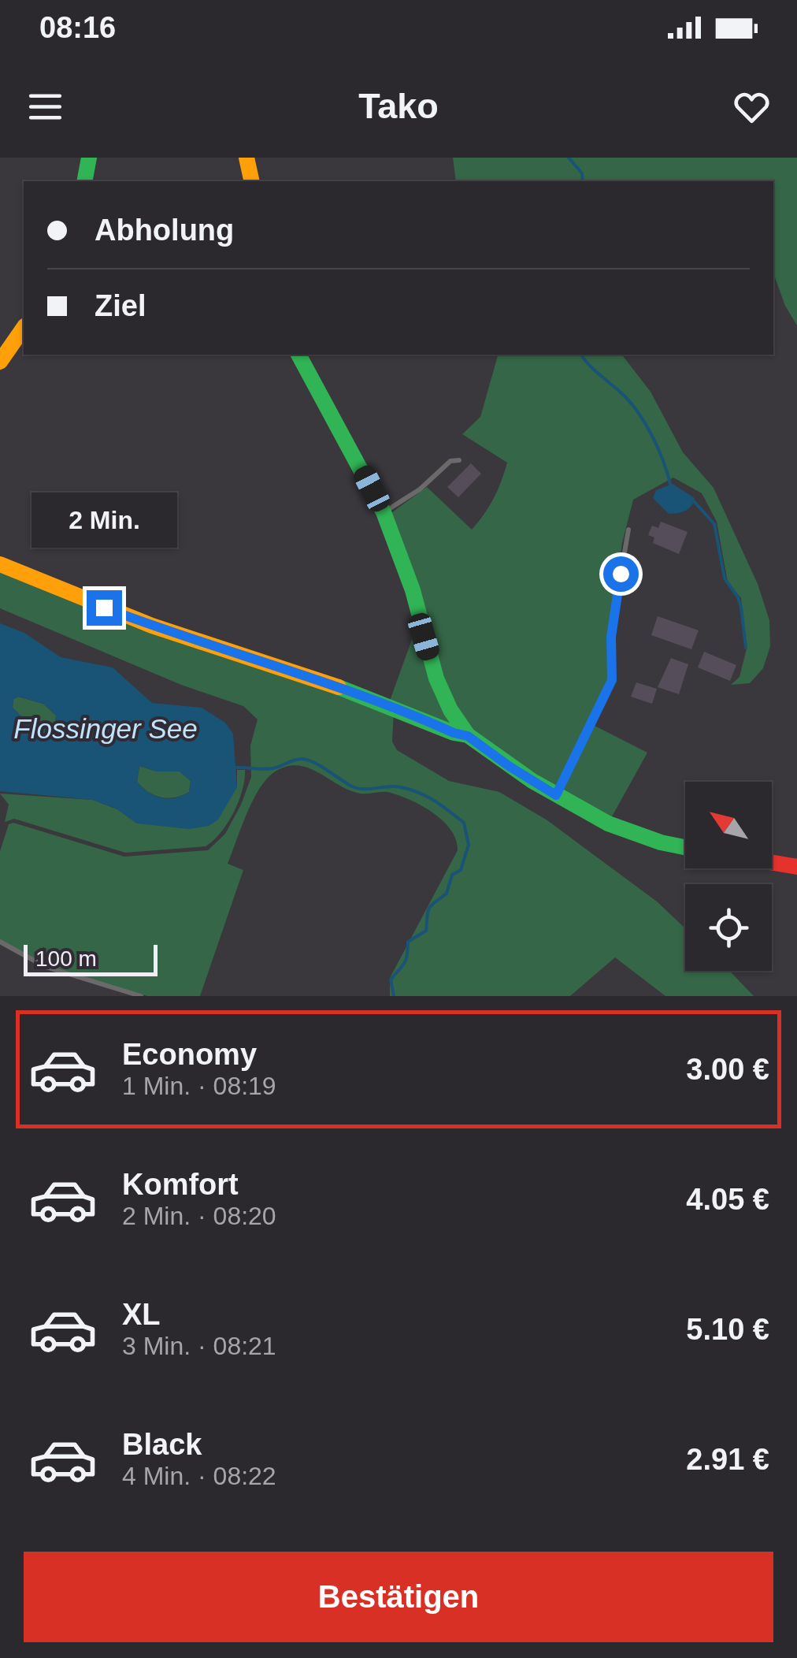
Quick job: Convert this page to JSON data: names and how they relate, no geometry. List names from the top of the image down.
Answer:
{
  "water": ["Flossinger See"],
  "scale_bar": "100 m",
  "north": "top left",
  "page": {
    "status": "08:16",
    "header": "Tako",
    "banner": ["Abholung", "Ziel"],
    "bubble": "2 Min.",
    "scale": "100 m",
    "list": [
      {
        "name": "Economy",
        "note": "1 Min. · 08:19",
        "value": "3.00 €"
      },
      {
        "name": "Komfort",
        "note": "2 Min. · 08:20",
        "value": "4.05 €"
      },
      {
        "name": "XL",
        "note": "3 Min. · 08:21",
        "value": "5.10 €"
      },
      {
        "name": "Black",
        "note": "4 Min. · 08:22",
        "value": "2.91 €"
      }
    ],
    "buttons": "Bestätigen"
  }
}
